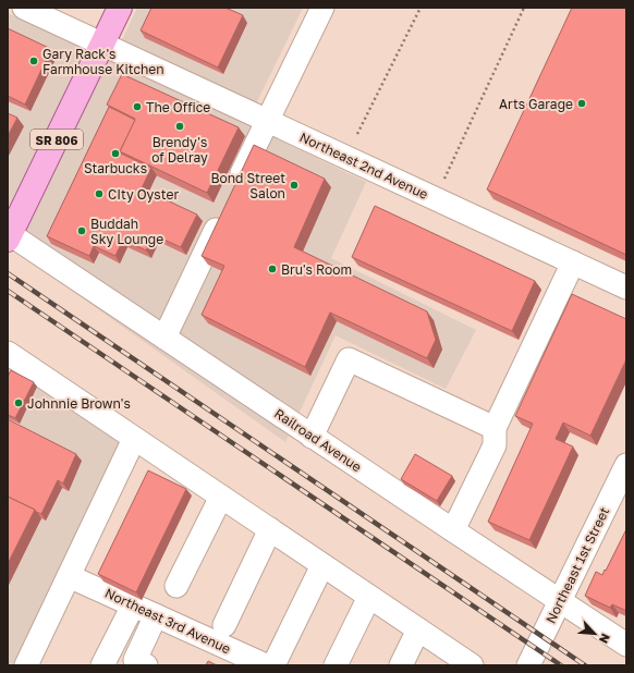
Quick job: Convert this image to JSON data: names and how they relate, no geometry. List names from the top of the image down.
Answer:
{
  "streets": {
    "main road": ["SR 806"],
    "street": [
      "Northeast 2nd Avenue",
      "Railroad Avenue",
      "Northeast 1st Street",
      "Northeast 3rd Avenue"
    ]
  },
  "crossings": [
    ["SR 806", "Northeast 2nd Avenue"],
    ["SR 806", "Railroad Avenue"],
    ["Railroad Avenue", "Northeast 1st Street"]
  ],
  "places": [
    "Gary Rack's Farmhouse Kitchen",
    "Arts Garage",
    "The Office",
    "Brendy's of Delray",
    "Starbucks",
    "Bond Street Salon",
    "CIty Oyster",
    "Buddah Sky Lounge",
    "Bru's Room",
    "Johnnie Brown's"
  ],
  "north": "bottom right"
}
